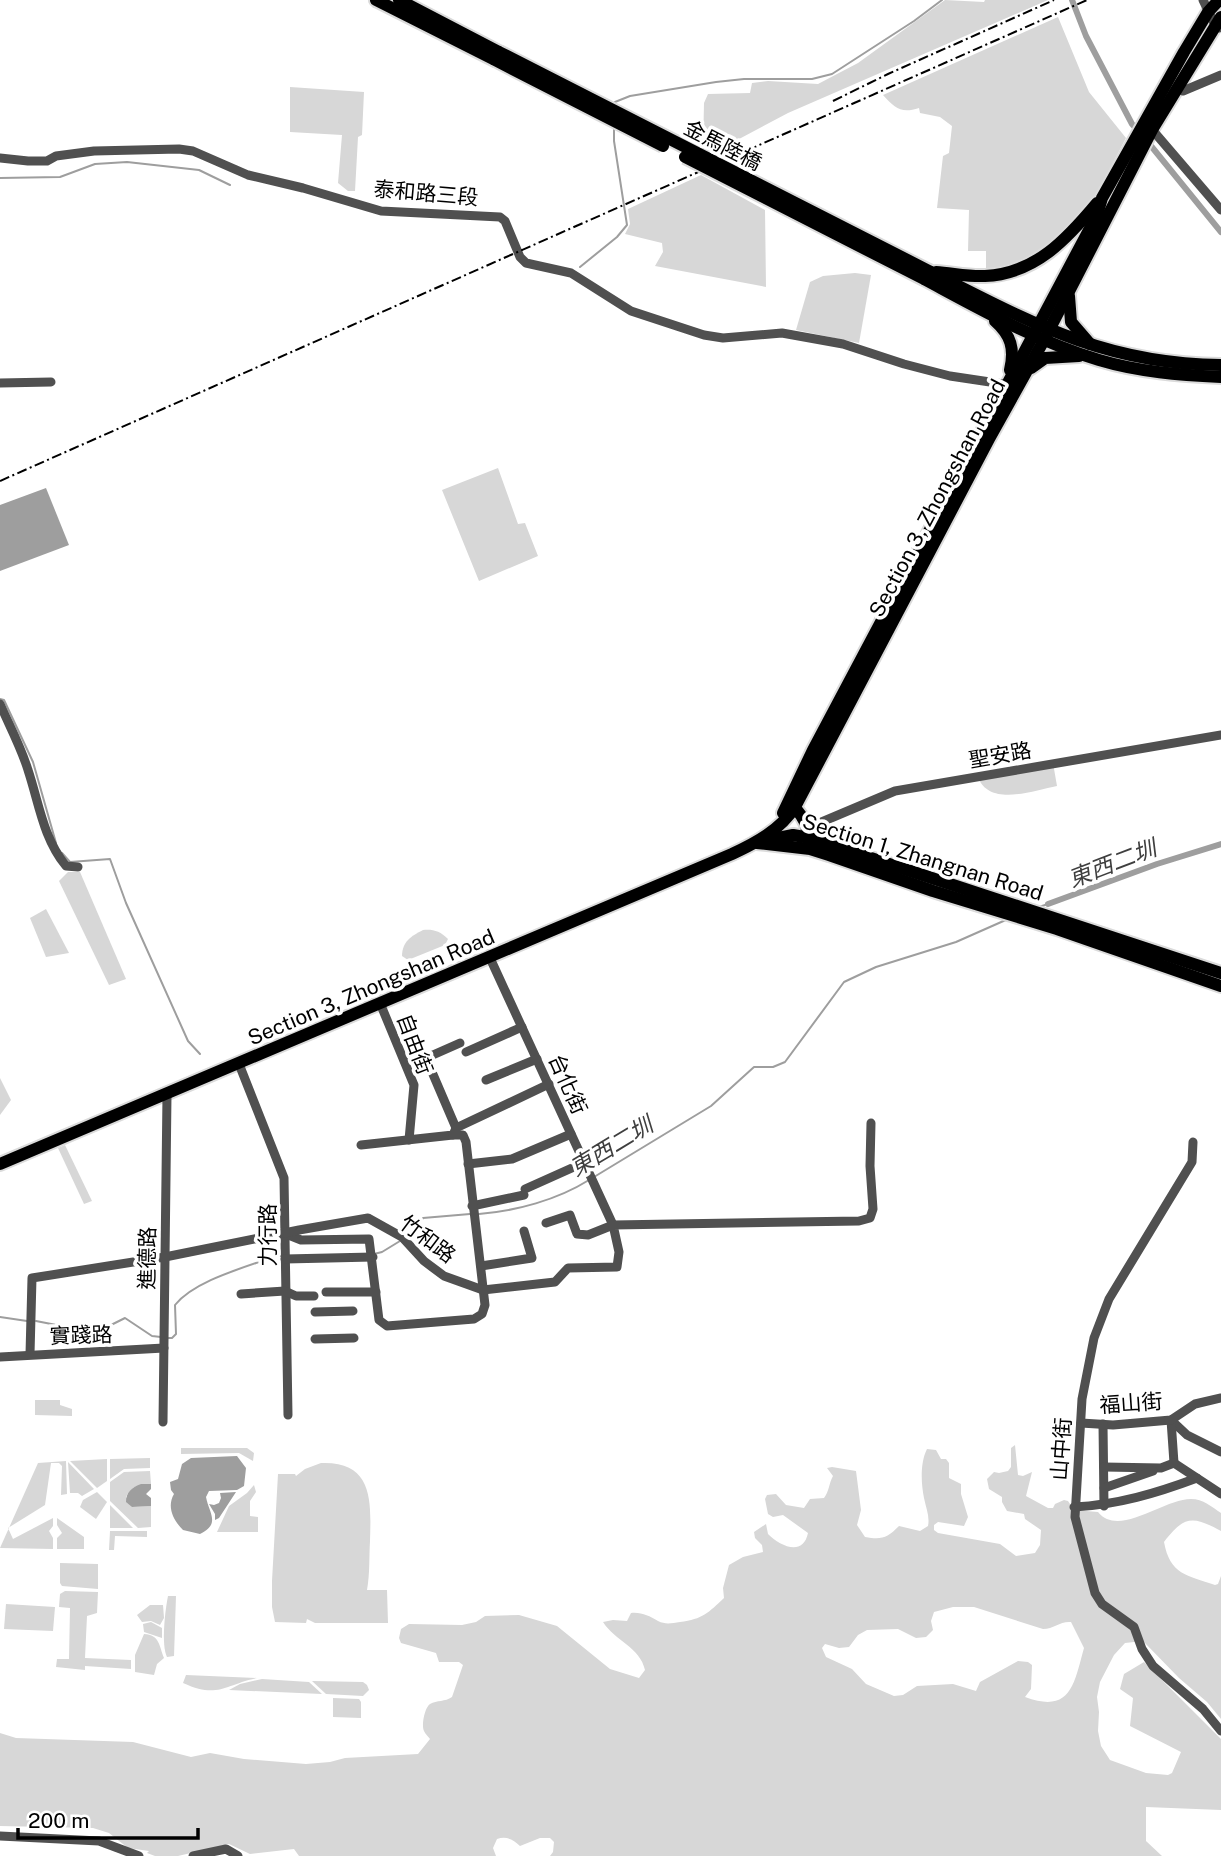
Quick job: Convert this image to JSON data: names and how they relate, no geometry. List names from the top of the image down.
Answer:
{
  "streets": {
    "main road": ["金馬陸橋", "Section 3, Zhongshan Road", "Section 1, Zhangnan Road"],
    "street": [
      "泰和路三段",
      "聖安路",
      "自由街",
      "台化街",
      "力行路",
      "竹和路",
      "進德路",
      "實踐路",
      "福山街",
      "山中街"
    ]
  },
  "crossings": [
    ["泰和路三段", "Section 3, Zhongshan Road"],
    ["Section 3, Zhongshan Road", "Section 1, Zhangnan Road"],
    ["Section 3, Zhongshan Road", "自由街"],
    ["Section 3, Zhongshan Road", "台化街"],
    ["Section 3, Zhongshan Road", "力行路"],
    ["Section 3, Zhongshan Road", "進德路"],
    ["聖安路", "Section 1, Zhangnan Road"],
    ["台化街", "竹和路"],
    ["力行路", "竹和路"],
    ["竹和路", "進德路"],
    ["竹和路", "實踐路"],
    ["進德路", "實踐路"],
    ["福山街", "山中街"]
  ],
  "water": ["東西二圳"],
  "scale_bar": "200 m"
}
